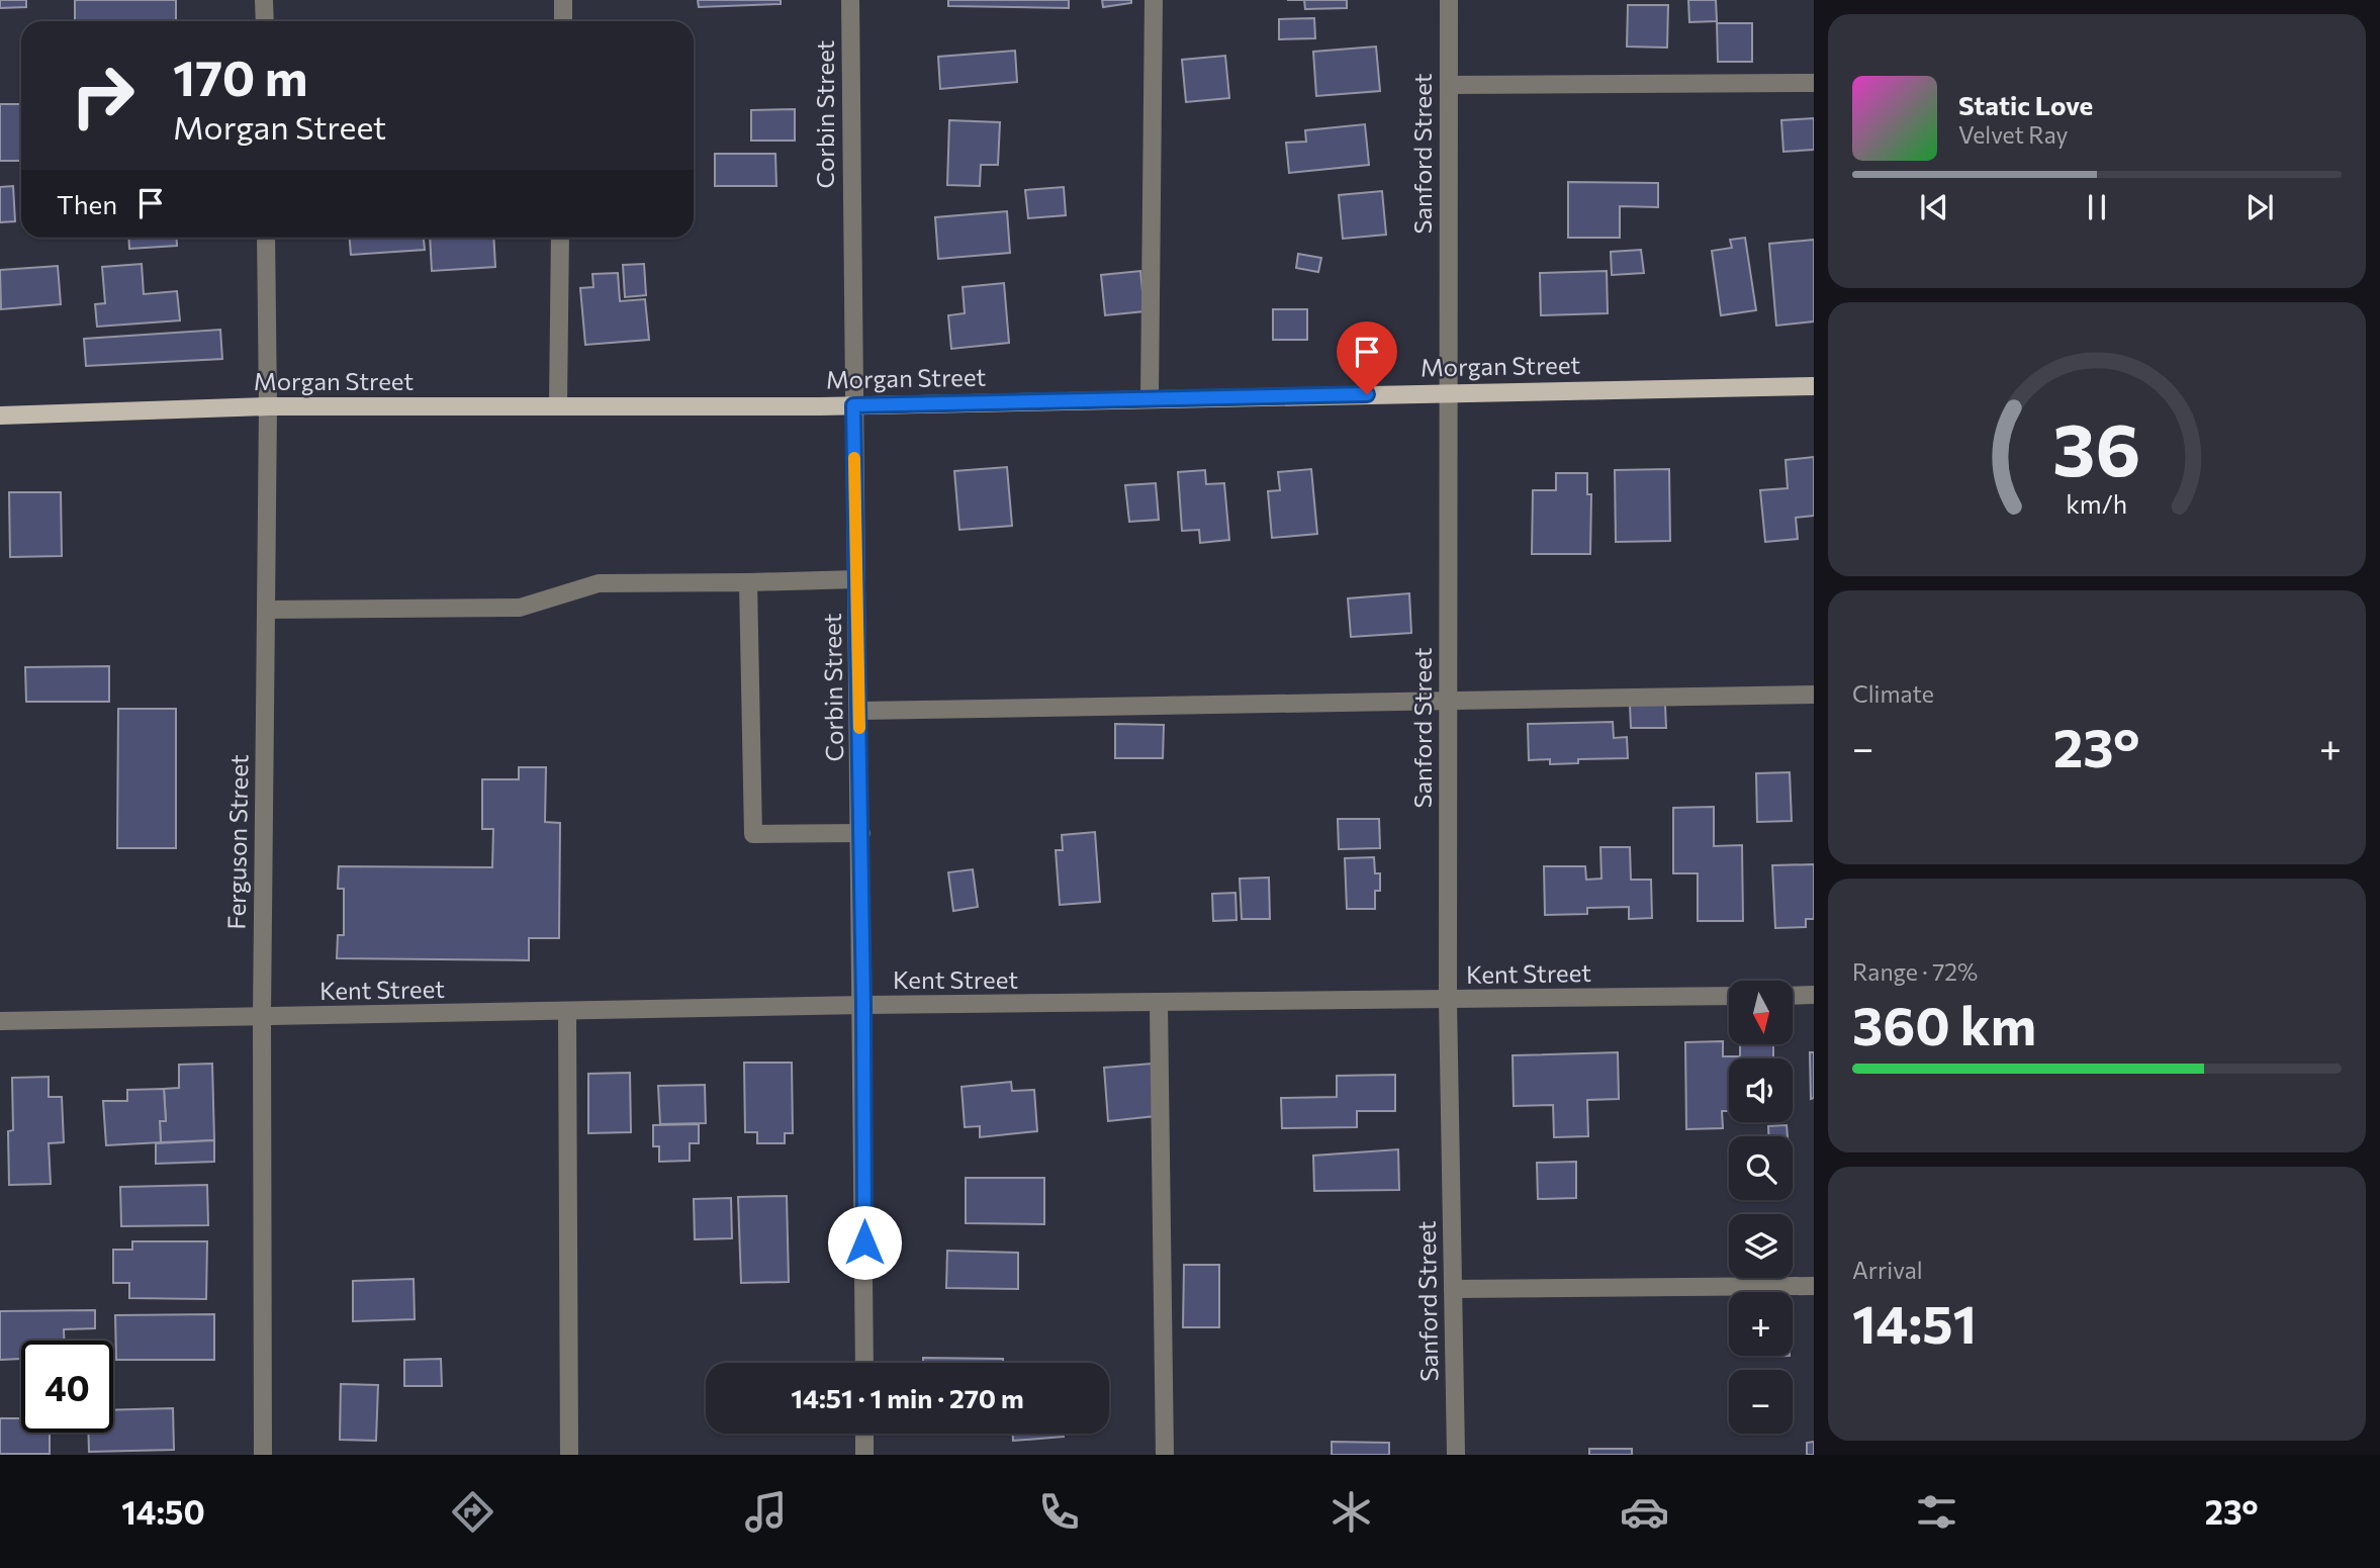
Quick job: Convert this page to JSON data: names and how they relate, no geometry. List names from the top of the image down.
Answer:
{
  "streets": {
    "main road": ["Morgan Street"],
    "street": [
      "Corbin Street",
      "Sanford Street",
      "Ferguson Street",
      "Kent Street"
    ]
  },
  "crossings": [
    ["Corbin Street", "Morgan Street"],
    ["Corbin Street", "Kent Street"],
    ["Sanford Street", "Morgan Street"],
    ["Sanford Street", "Kent Street"],
    ["Morgan Street", "Ferguson Street"],
    ["Ferguson Street", "Kent Street"]
  ],
  "north": "bottom",
  "page": {
    "turn": ["170 m", "Morgan Street"],
    "song": ["Static Love", "Velvet Ray"],
    "then": "Then",
    "tile": [
      "Climate",
      ["Range · 72%", "360 km"],
      ["Arrival", "14:51"]
    ],
    "heat": ["−", "23°", "+"],
    "map_buttons": ["+", "−"],
    "limit": "40",
    "trip": "14:51 · 1 min · 270 m",
    "tabs": ["14:50", "23°"],
    "gauge": ["36", "km/h"]
  }
}
